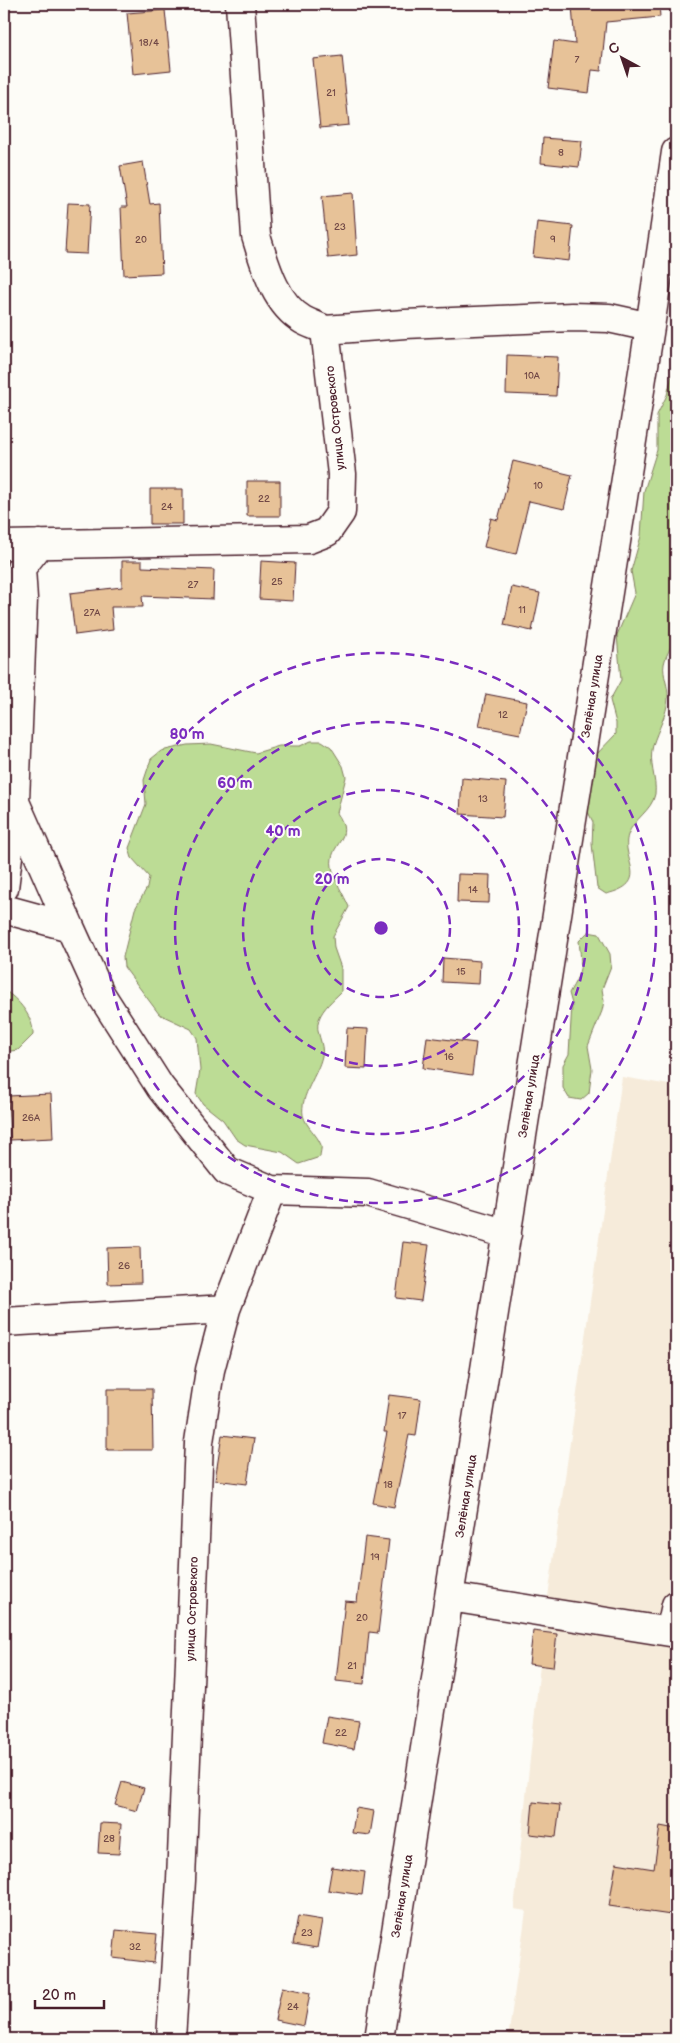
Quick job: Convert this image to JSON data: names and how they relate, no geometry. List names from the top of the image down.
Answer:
{
  "streets": {
    "street": ["улица Островского", "Зелёная улица"]
  },
  "house_numbers": [
    "18/4",
    "7",
    "21",
    "8",
    "23",
    "9",
    "20",
    "10А",
    "10",
    "22",
    "24",
    "25",
    "27",
    "11",
    "27А",
    "12",
    "13",
    "14",
    "15",
    "16",
    "26А",
    "26",
    "17",
    "18",
    "19",
    "20",
    "21",
    "22",
    "28",
    "23",
    "32",
    "24"
  ],
  "scale_bar": "20 m",
  "north": "top left",
  "rings": [
    "80 m",
    "60 m",
    "40 m",
    "20 m"
  ]
}
